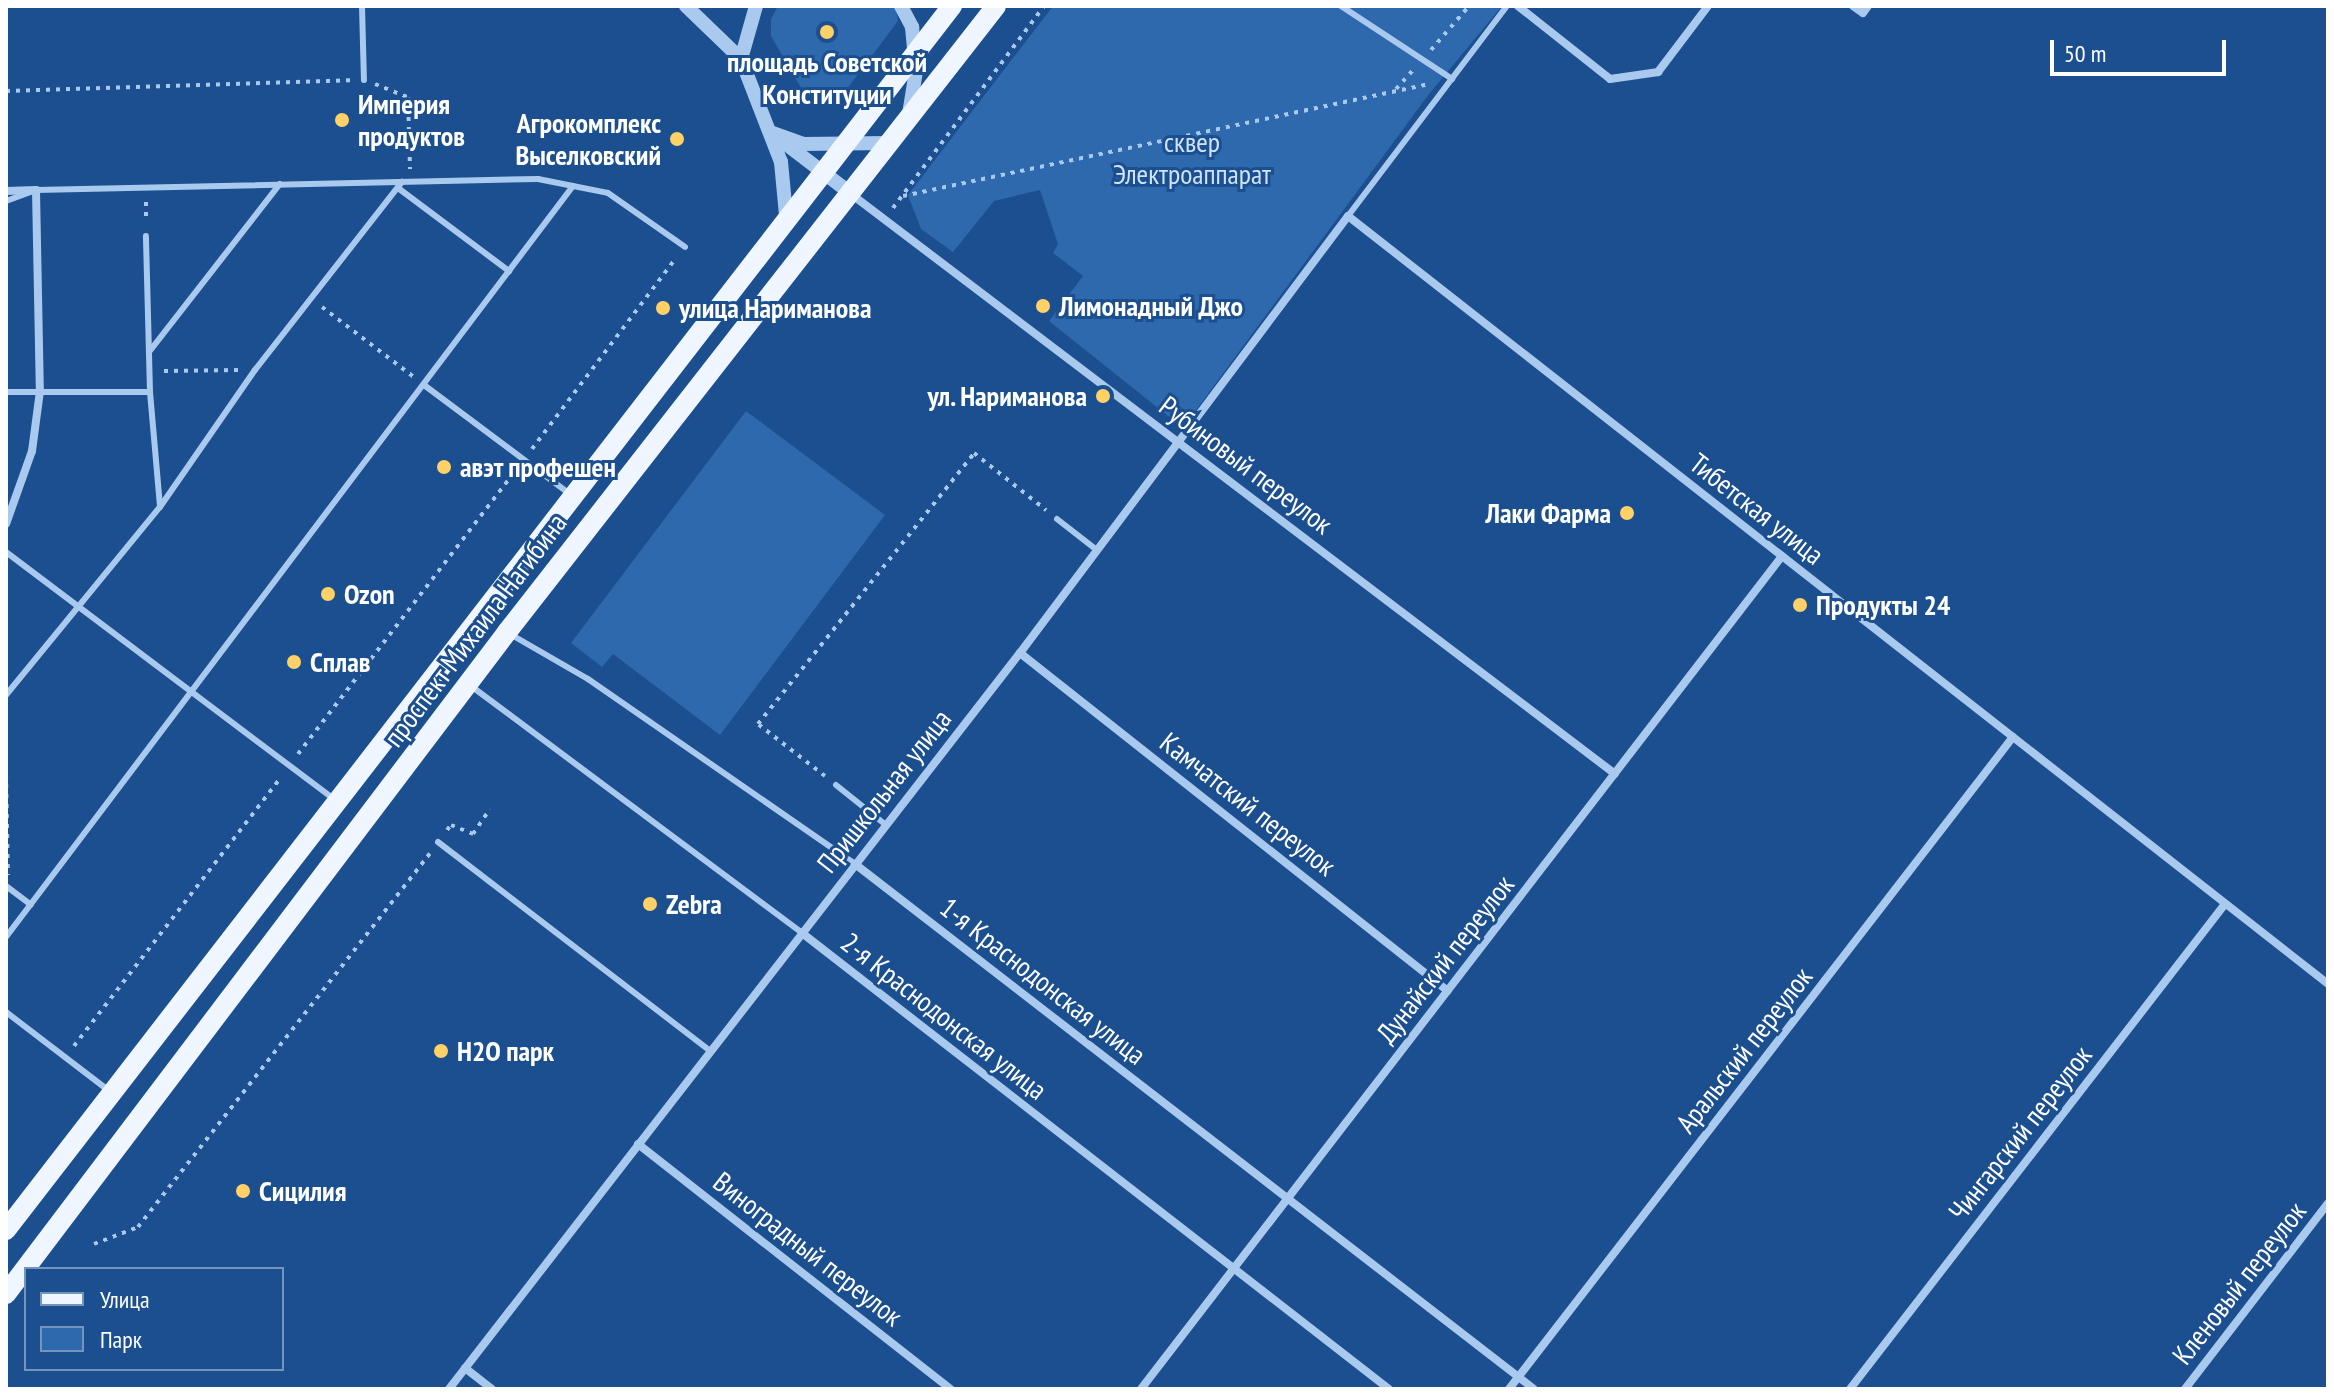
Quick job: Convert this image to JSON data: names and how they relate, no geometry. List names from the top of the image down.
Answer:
{
  "streets": {
    "main road": ["проспект Михаила Нагибина"],
    "street": [
      "Рубиновый переулок",
      "Тибетская улица",
      "Пришкольная улица",
      "Камчатский переулок",
      "Дунайский переулок",
      "1-я Краснодонская улица",
      "2-я Краснодонская улица",
      "Аральский переулок",
      "Чингарский переулок",
      "Виноградный переулок",
      "Кленовый переулок"
    ]
  },
  "crossings": [
    ["Рубиновый переулок", "проспект Михаила Нагибина"],
    ["Рубиновый переулок", "Пришкольная улица"],
    ["Рубиновый переулок", "Дунайский переулок"],
    ["Тибетская улица", "Пришкольная улица"],
    ["Тибетская улица", "Дунайский переулок"],
    ["Тибетская улица", "Аральский переулок"],
    ["Тибетская улица", "Чингарский переулок"],
    ["проспект Михаила Нагибина", "1-я Краснодонская улица"],
    ["проспект Михаила Нагибина", "2-я Краснодонская улица"],
    ["Пришкольная улица", "Камчатский переулок"],
    ["Пришкольная улица", "1-я Краснодонская улица"],
    ["Пришкольная улица", "2-я Краснодонская улица"],
    ["Пришкольная улица", "Виноградный переулок"],
    ["Камчатский переулок", "Дунайский переулок"],
    ["Дунайский переулок", "1-я Краснодонская улица"],
    ["Дунайский переулок", "2-я Краснодонская улица"],
    ["1-я Краснодонская улица", "Аральский переулок"]
  ],
  "parks": ["cквер Электроаппарат"],
  "places": [
    "площадь Советской Конституции",
    "Империя продуктов",
    "Агрокомплекс Выселковский",
    "Лимонадный Джо",
    "улица Нариманова",
    "ул. Нариманова",
    "авэт профешен",
    "Лаки Фарма",
    "Ozon",
    "Продукты 24",
    "Сплав",
    "Zebra",
    "H2O парк",
    "Сицилия"
  ],
  "legend": ["Улица", "Парк"],
  "scale_bar": "50 m"
}
